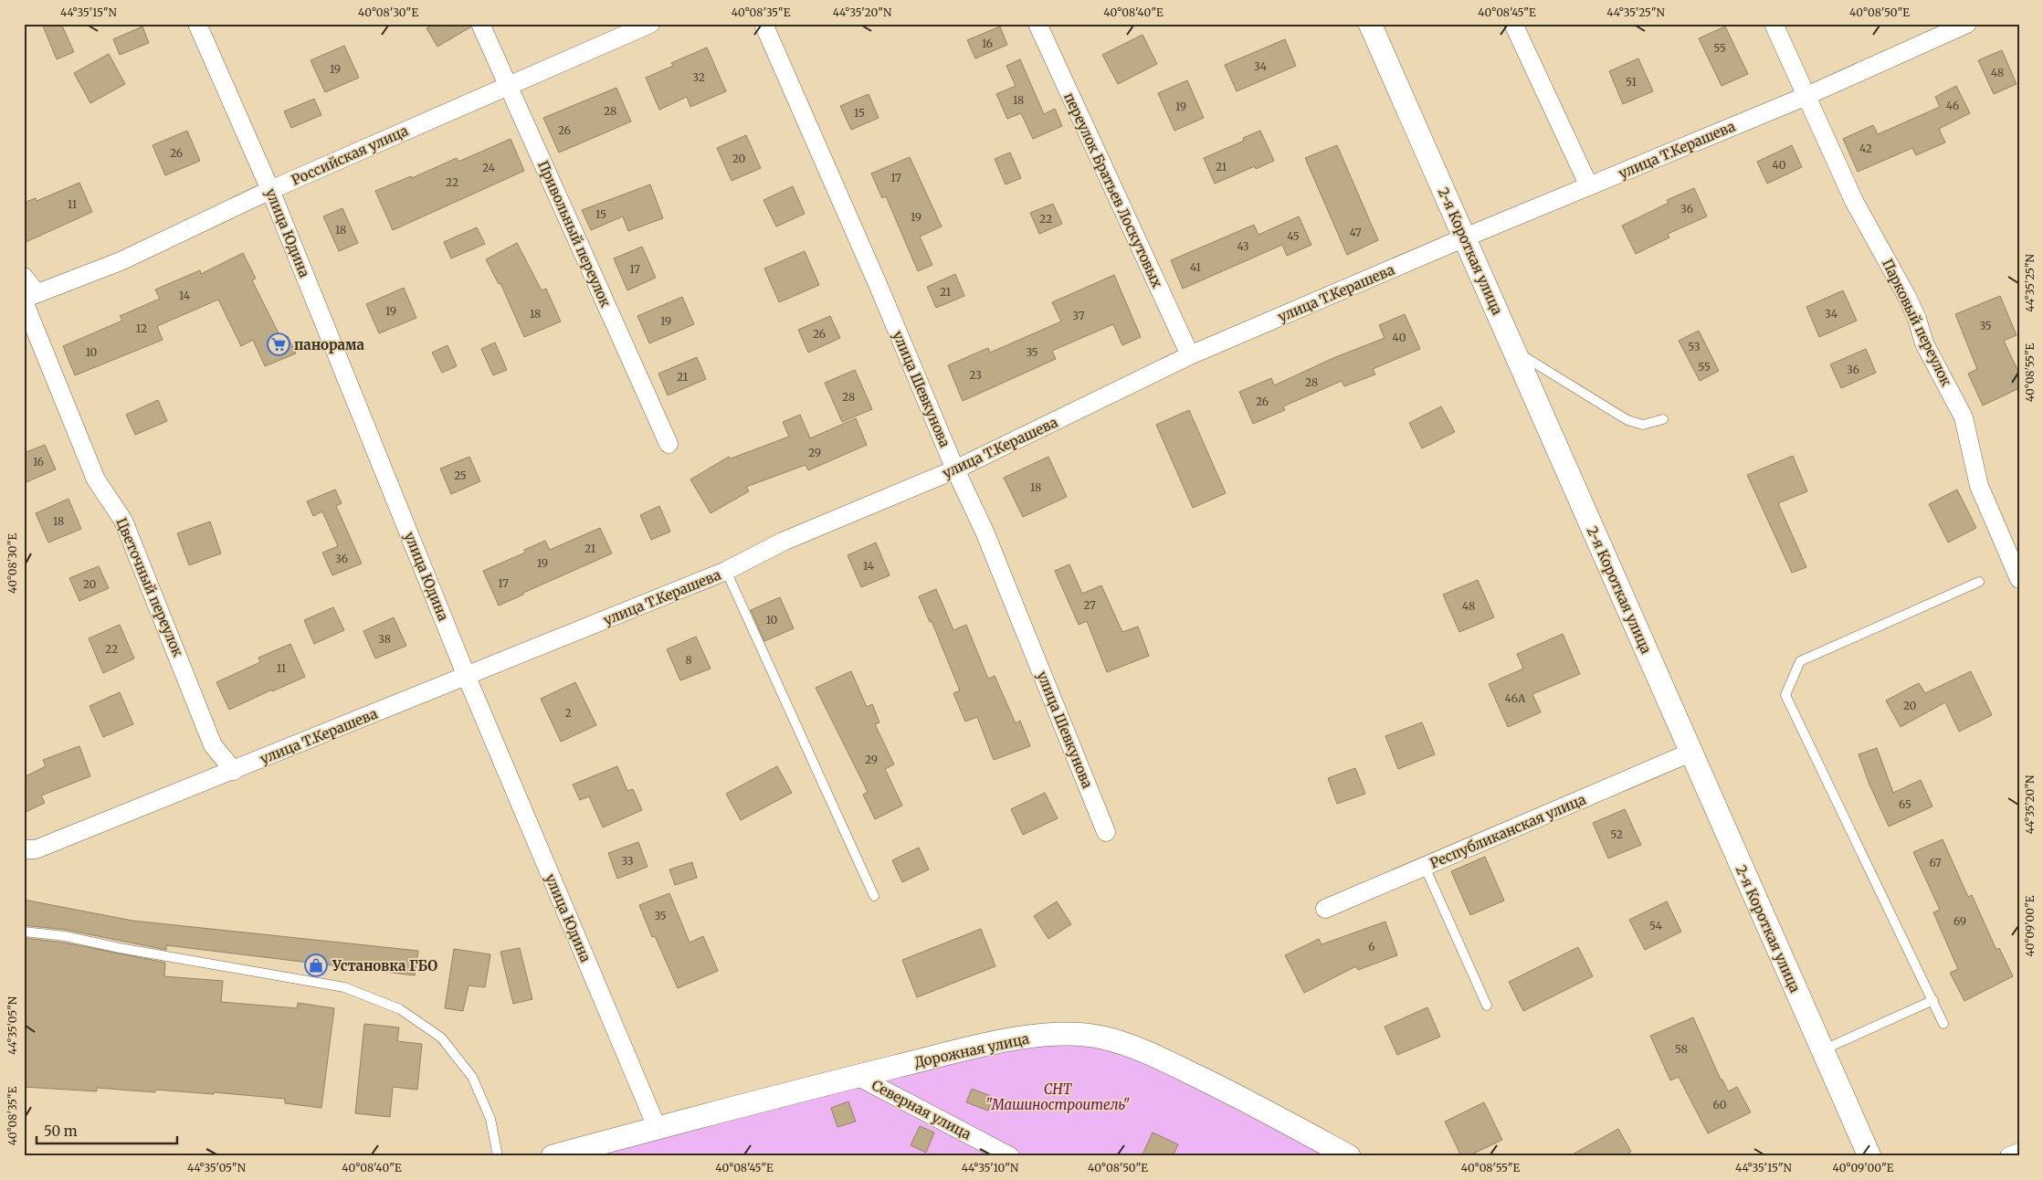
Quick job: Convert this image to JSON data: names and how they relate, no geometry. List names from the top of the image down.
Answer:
{
  "streets": {
    "street": [
      "улица Т.Керашева",
      "Российская улица",
      "переулок Братьев Лоскутовых",
      "улица Юдина",
      "Привольный переулок",
      "2-я Короткая улица",
      "Парковый переулок",
      "улица Шевкунова",
      "Цветочный переулок",
      "Республиканская улица",
      "Дорожная улица",
      "Северная улица"
    ]
  },
  "crossings": [
    ["улица Т.Керашева", "переулок Братьев Лоскутовых"],
    ["улица Т.Керашева", "улица Юдина"],
    ["улица Т.Керашева", "2-я Короткая улица"],
    ["улица Т.Керашева", "Парковый переулок"],
    ["улица Т.Керашева", "улица Шевкунова"],
    ["улица Т.Керашева", "Цветочный переулок"],
    ["Российская улица", "улица Юдина"],
    ["Российская улица", "Привольный переулок"],
    ["Российская улица", "Цветочный переулок"],
    ["улица Юдина", "Дорожная улица"],
    ["2-я Короткая улица", "Республиканская улица"],
    ["Дорожная улица", "Северная улица"]
  ],
  "parks": ["СНТ \"Машиностроитель\""],
  "places": {
    "supermarket": ["панорама"],
    "shop": ["Установка ГБО"]
  },
  "house_numbers": [
    "16",
    "55",
    "34",
    "19",
    "48",
    "32",
    "51",
    "18",
    "46",
    "19",
    "28",
    "15",
    "26",
    "42",
    "26",
    "20",
    "40",
    "21",
    "24",
    "17",
    "22",
    "11",
    "36",
    "15",
    "19",
    "22",
    "18",
    "47",
    "45",
    "43",
    "41",
    "17",
    "21",
    "14",
    "19",
    "18",
    "34",
    "37",
    "19",
    "35",
    "12",
    "26",
    "40",
    "53",
    "10",
    "35",
    "55",
    "36",
    "23",
    "21",
    "28",
    "28",
    "26",
    "29",
    "16",
    "25",
    "18",
    "18",
    "21",
    "36",
    "19",
    "14",
    "17",
    "20",
    "27",
    "48",
    "10",
    "38",
    "22",
    "8",
    "11",
    "46А",
    "20",
    "2",
    "29",
    "65",
    "52",
    "33",
    "67",
    "35",
    "69",
    "54",
    "6",
    "58",
    "60"
  ],
  "scale_bar": "50 m",
  "coordinates": [
    "44°35'15\"N",
    "40°08'30\"E",
    "40°08'35\"E",
    "44°35'20\"N",
    "40°08'40\"E",
    "40°08'45\"E",
    "44°35'25\"N",
    "40°08'50\"E",
    "40°08'55\"E",
    "40°09'00\"E",
    "44°35'05\"N",
    "44°35'10\"N"
  ]
}
